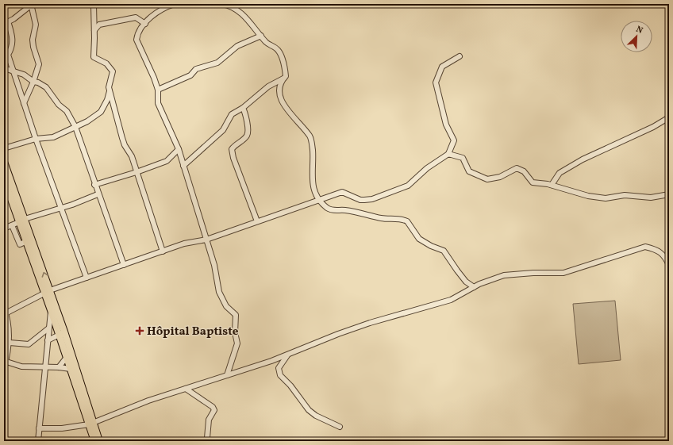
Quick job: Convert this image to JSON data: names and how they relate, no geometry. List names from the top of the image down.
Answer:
{
  "places": {
    "health": ["Hôpital Baptiste"]
  },
  "north": "top right"
}
